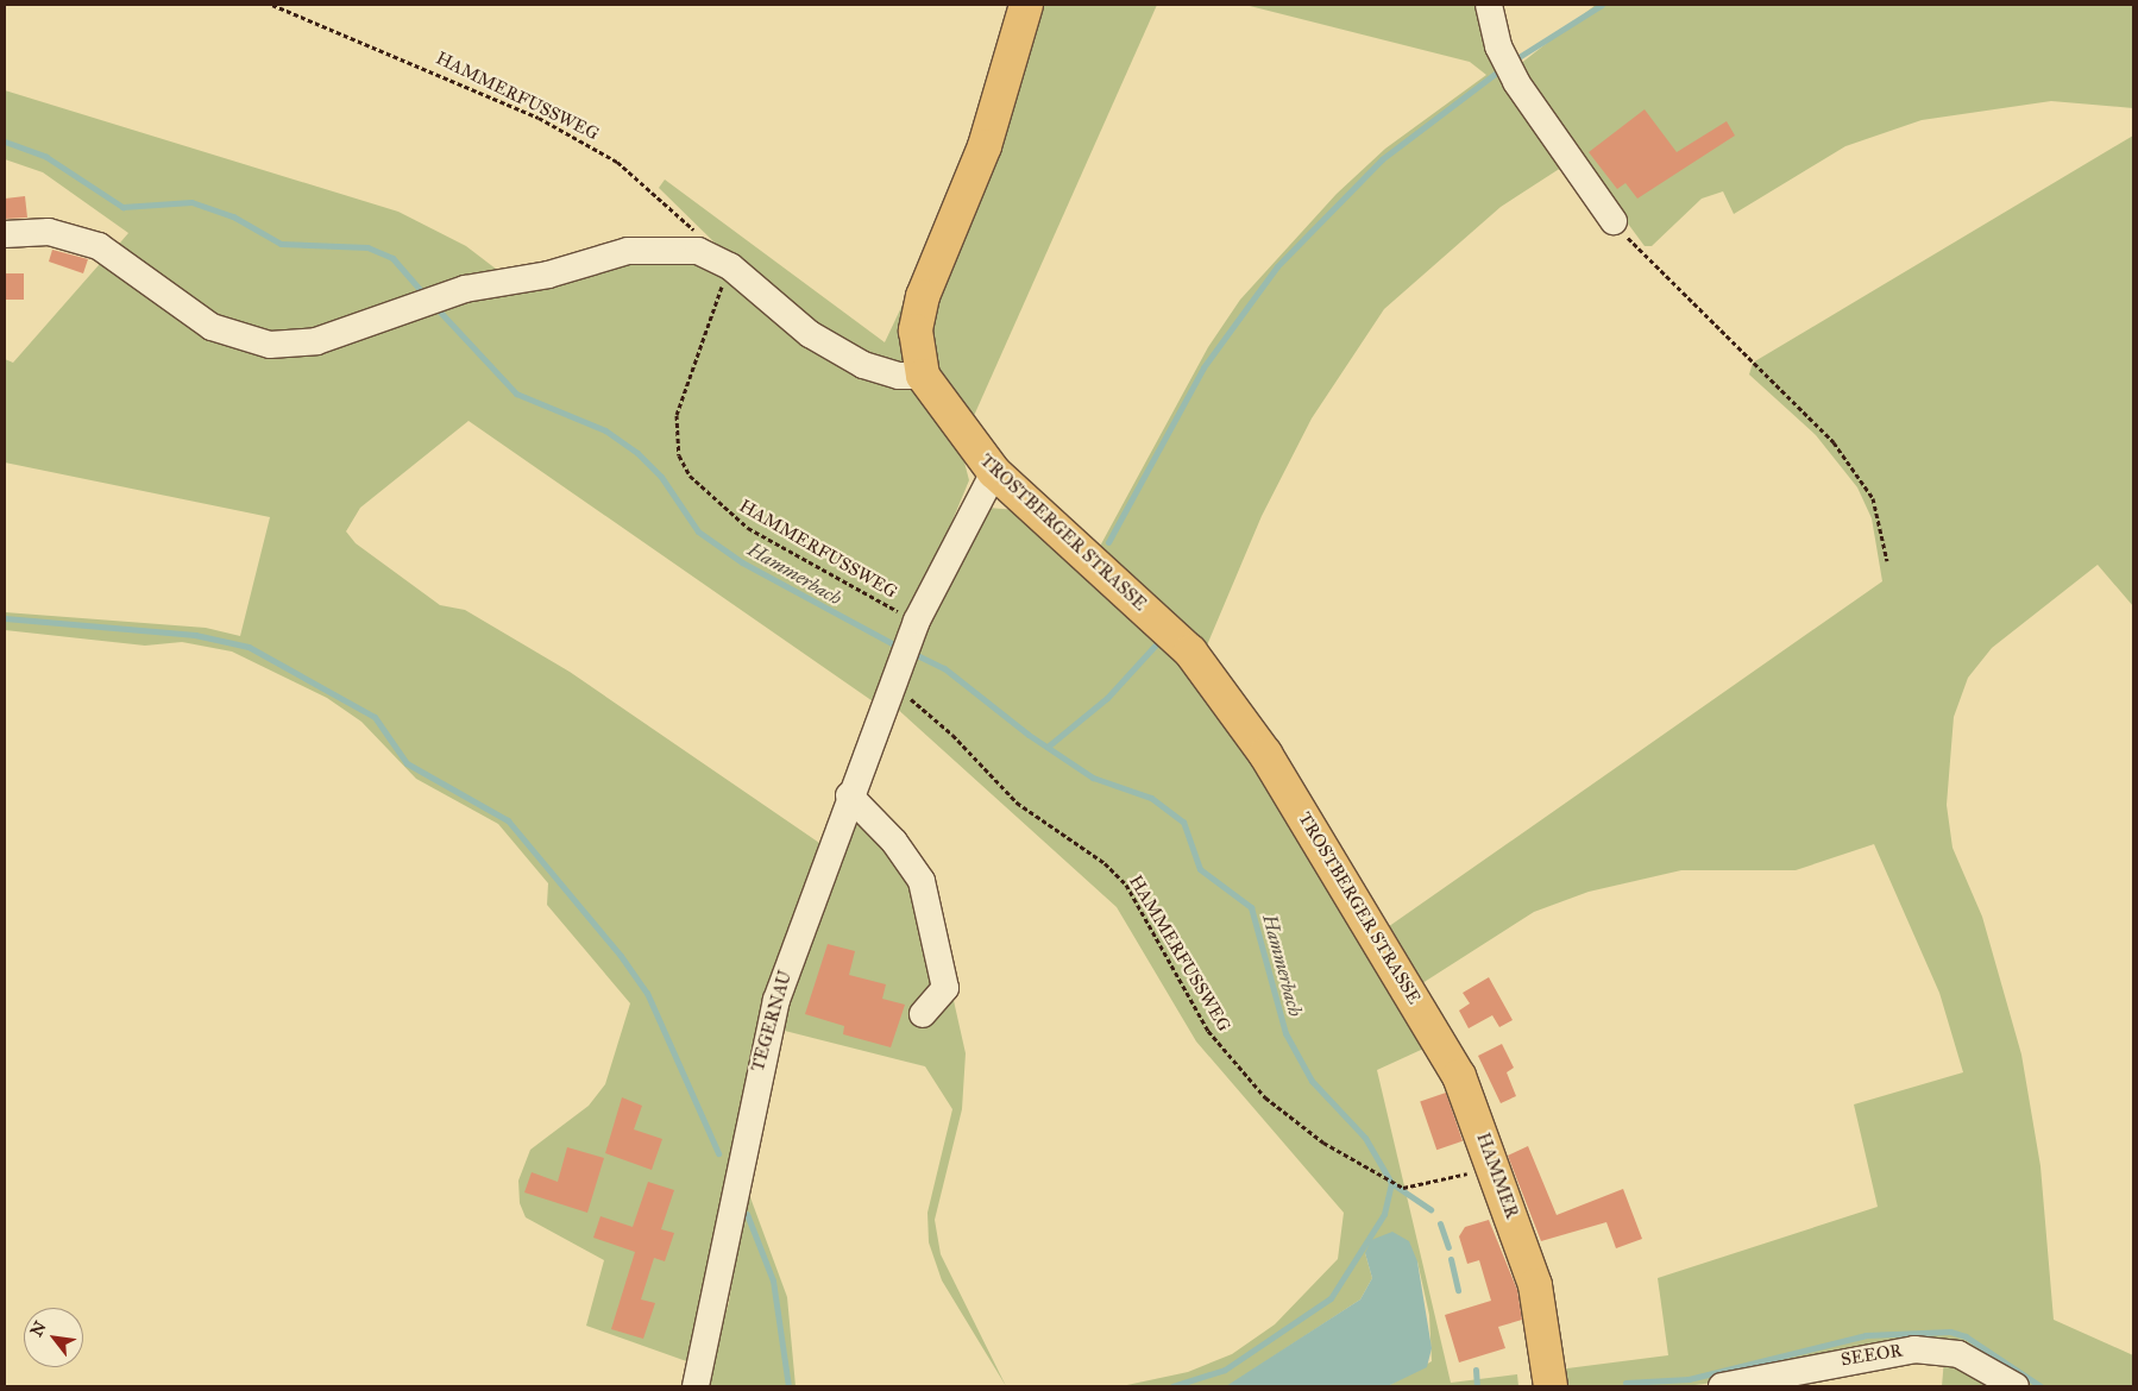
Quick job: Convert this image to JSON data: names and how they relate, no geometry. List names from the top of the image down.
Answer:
{
  "streets": {
    "main road": ["TROSTBERGER STRASSE", "HAMMER"],
    "street": ["TEGERNAU", "SEEOR"],
    "path": ["HAMMERFUSSWEG"]
  },
  "crossings": [
    ["HAMMERFUSSWEG", "TEGERNAU"],
    ["HAMMERFUSSWEG", "HAMMER"],
    ["TROSTBERGER STRASSE", "TEGERNAU"],
    ["TROSTBERGER STRASSE", "HAMMER"]
  ],
  "water": ["Hammerbach"],
  "north": "top left"
}
